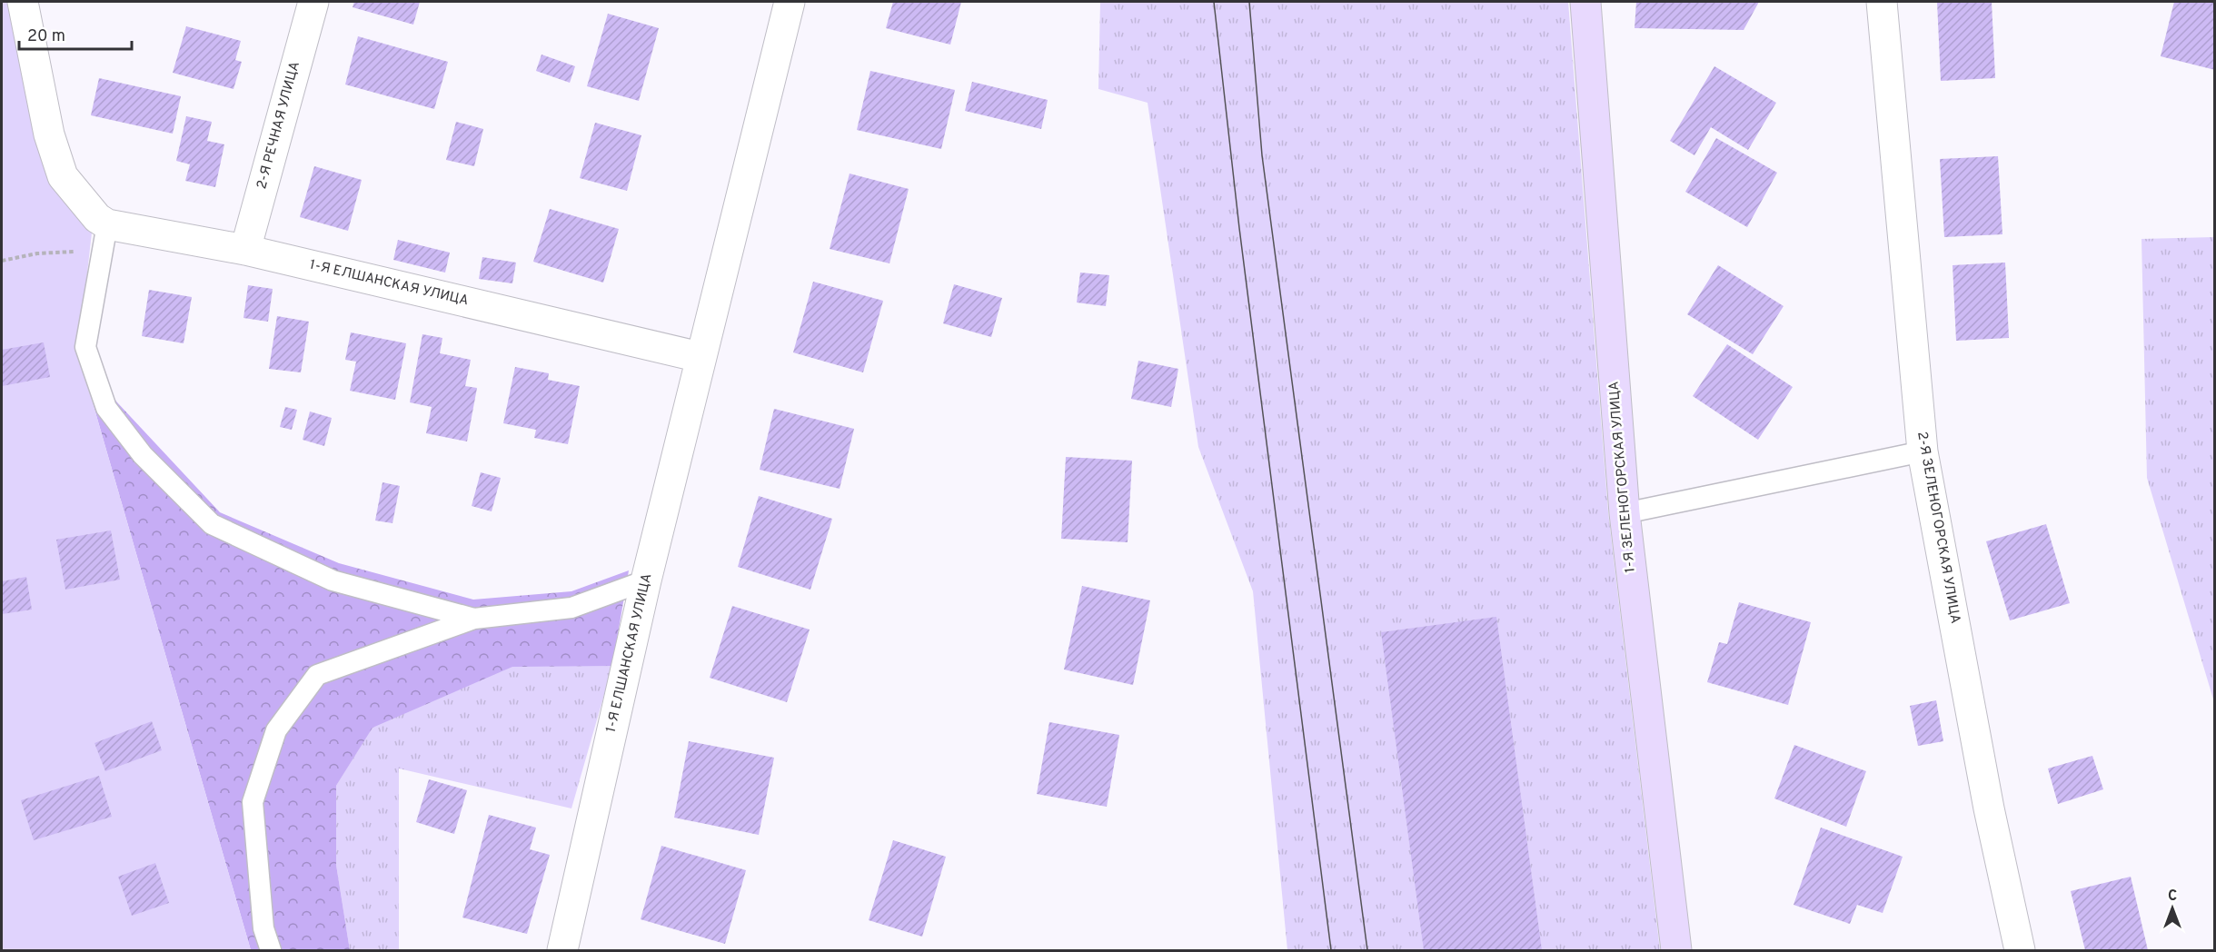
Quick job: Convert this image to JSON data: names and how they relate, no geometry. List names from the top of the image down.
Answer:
{
  "streets": {
    "main road": ["1-Я ЗЕЛЕНОГОРСКАЯ УЛИЦА"],
    "street": ["2-Я РЕЧНАЯ УЛИЦА", "1-Я ЕЛШАНСКАЯ УЛИЦА", "2-Я ЗЕЛЕНОГОРСКАЯ УЛИЦА"]
  },
  "crossings": [
    ["2-Я РЕЧНАЯ УЛИЦА", "1-Я ЕЛШАНСКАЯ УЛИЦА"]
  ],
  "scale_bar": "20 m",
  "north": "top"
}
